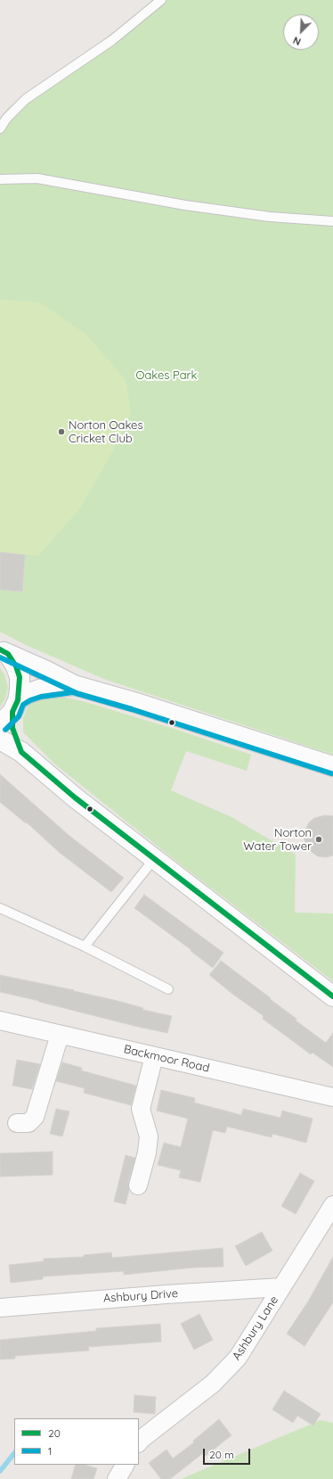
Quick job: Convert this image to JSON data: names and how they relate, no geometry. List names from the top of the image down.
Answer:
{
  "streets": {
    "street": ["Backmoor Road", "Ashbury Drive", "Ashbury Lane"]
  },
  "crossings": [
    ["Ashbury Drive", "Ashbury Lane"]
  ],
  "parks": ["Oakes Park"],
  "places": ["Norton Oakes Cricket Club", "Norton Water Tower"],
  "lines": ["transit line 20", "transit line 1"],
  "legend": ["20", "1"],
  "scale_bar": "20 m",
  "north": "bottom left"
}
